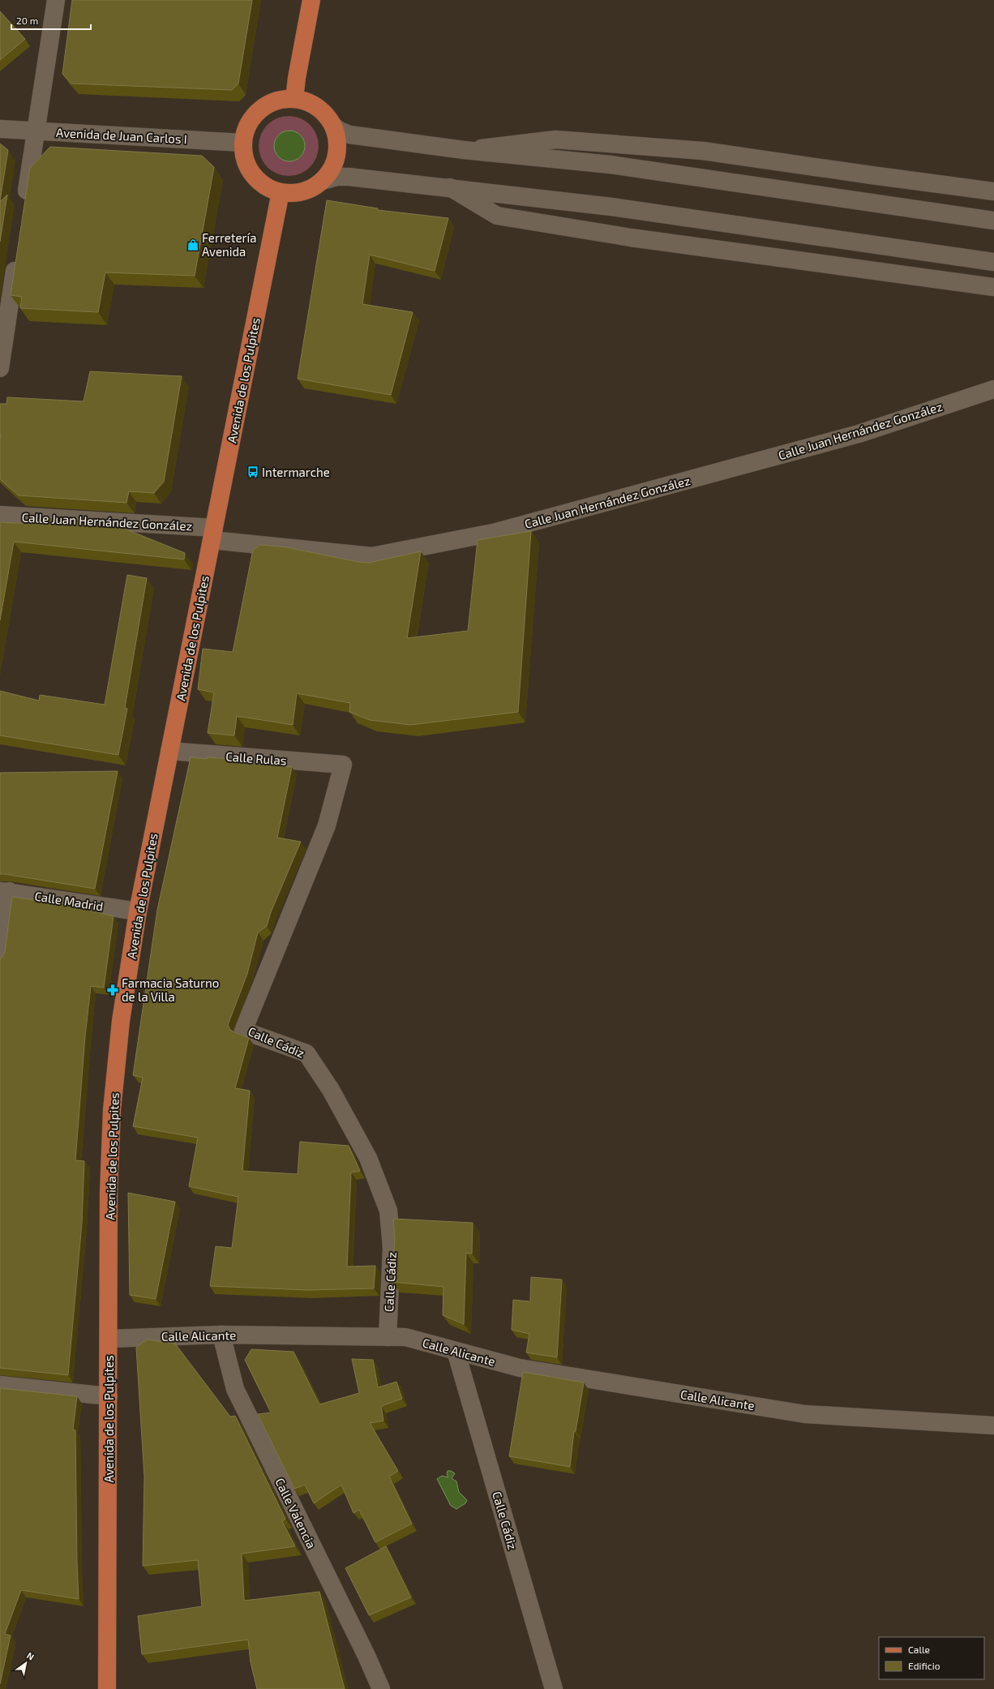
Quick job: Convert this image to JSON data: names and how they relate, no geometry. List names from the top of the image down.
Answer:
{
  "streets": {
    "main road": ["Avenida de los Pulpites"],
    "street": [
      "Avenida de Juan Carlos I",
      "Calle Juan Hernández González",
      "Calle Rulas",
      "Calle Madrid",
      "Calle Cádiz",
      "Calle Alicante",
      "Calle Valencia"
    ]
  },
  "crossings": [
    ["Avenida de Juan Carlos I", "Avenida de los Pulpites"],
    ["Avenida de los Pulpites", "Calle Juan Hernández González"],
    ["Avenida de los Pulpites", "Calle Rulas"],
    ["Avenida de los Pulpites", "Calle Madrid"],
    ["Avenida de los Pulpites", "Calle Alicante"],
    ["Calle Rulas", "Calle Cádiz"],
    ["Calle Cádiz", "Calle Alicante"],
    ["Calle Alicante", "Calle Valencia"]
  ],
  "places": {
    "shop": ["Ferretería Avenida"],
    "bus stop": ["Intermarche"],
    "pharmacy": ["Farmacia Saturno de la Villa"]
  },
  "legend": ["Calle", "Edificio"],
  "scale_bar": "20 m",
  "north": "top right"
}
